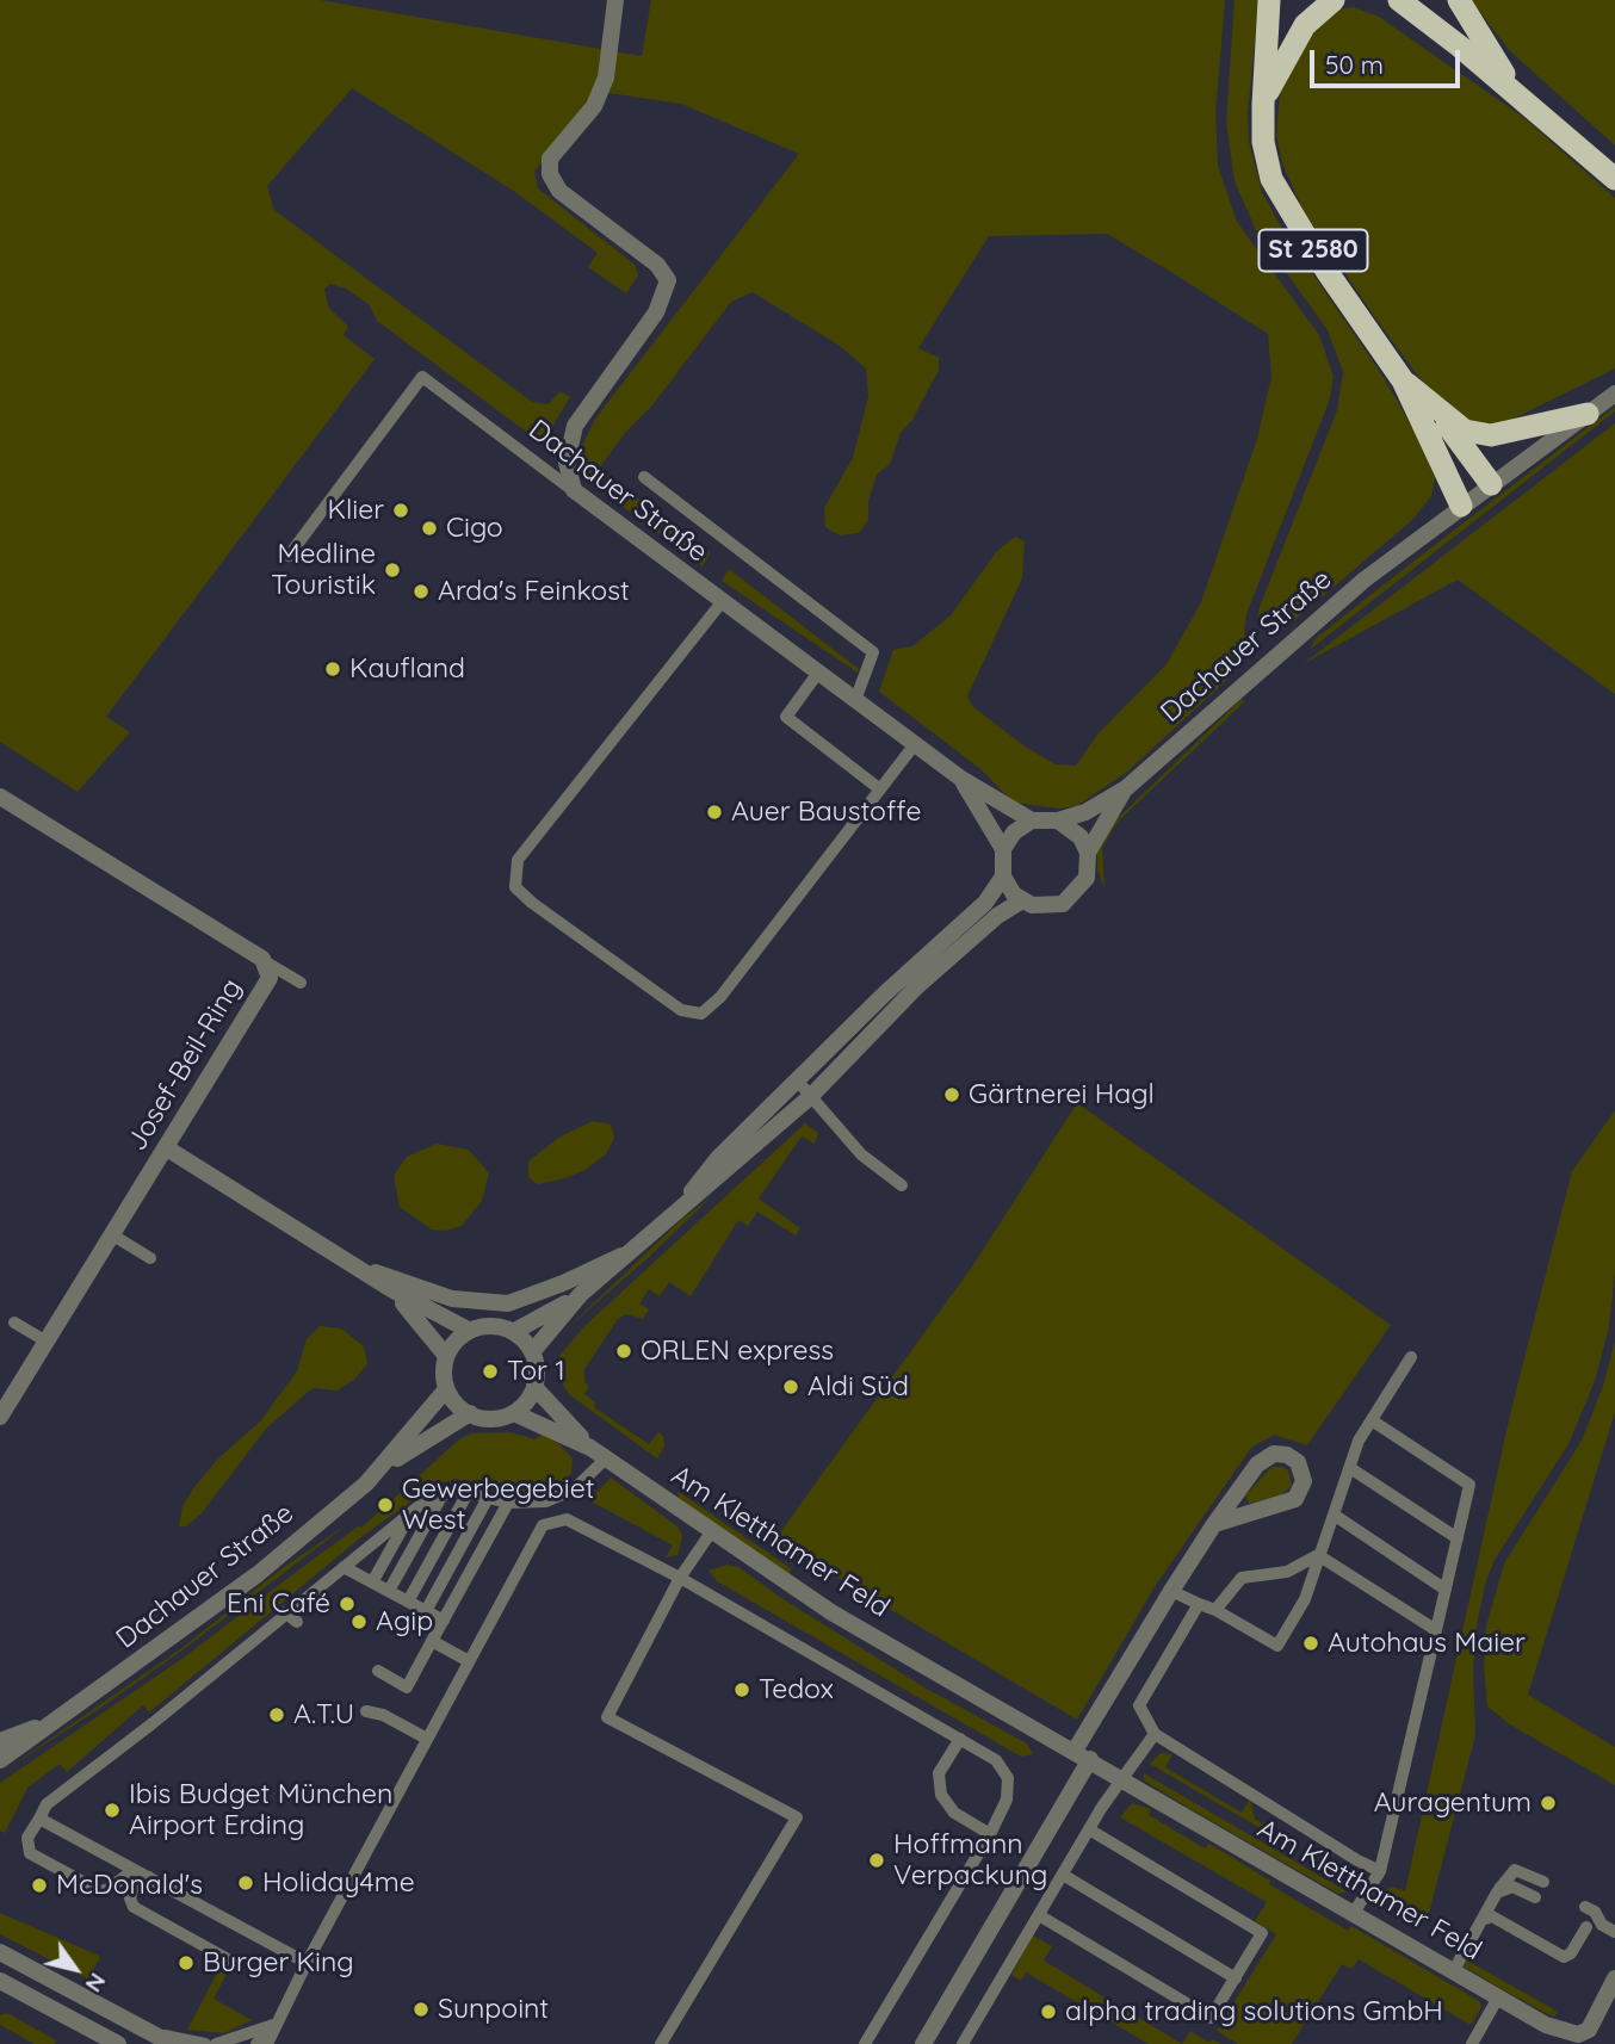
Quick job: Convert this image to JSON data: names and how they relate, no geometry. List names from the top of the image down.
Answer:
{
  "streets": {
    "highway": ["St 2580"],
    "street": ["Dachauer Straße", "Josef-Beil-Ring", "Am Kletthamer Feld"]
  },
  "crossings": [
    ["St 2580", "Dachauer Straße"],
    ["Dachauer Straße", "Am Kletthamer Feld"]
  ],
  "places": [
    "Klier",
    "Cigo",
    "Medline Touristik",
    "Arda's Feinkost",
    "Kaufland",
    "Auer Baustoffe",
    "Gärtnerei Hagl",
    "ORLEN express",
    "Tor 1",
    "Aldi Süd",
    "Gewerbegebiet West",
    "Eni Café",
    "Agip",
    "Autohaus Maier",
    "Tedox",
    "A.T.U",
    "Auragentum",
    "Ibis Budget München Airport Erding",
    "Hoffmann Verpackung",
    "Holiday4me",
    "McDonald's",
    "Burger King",
    "Sunpoint",
    "alpha trading solutions GmbH"
  ],
  "scale_bar": "50 m",
  "north": "bottom right"
}
